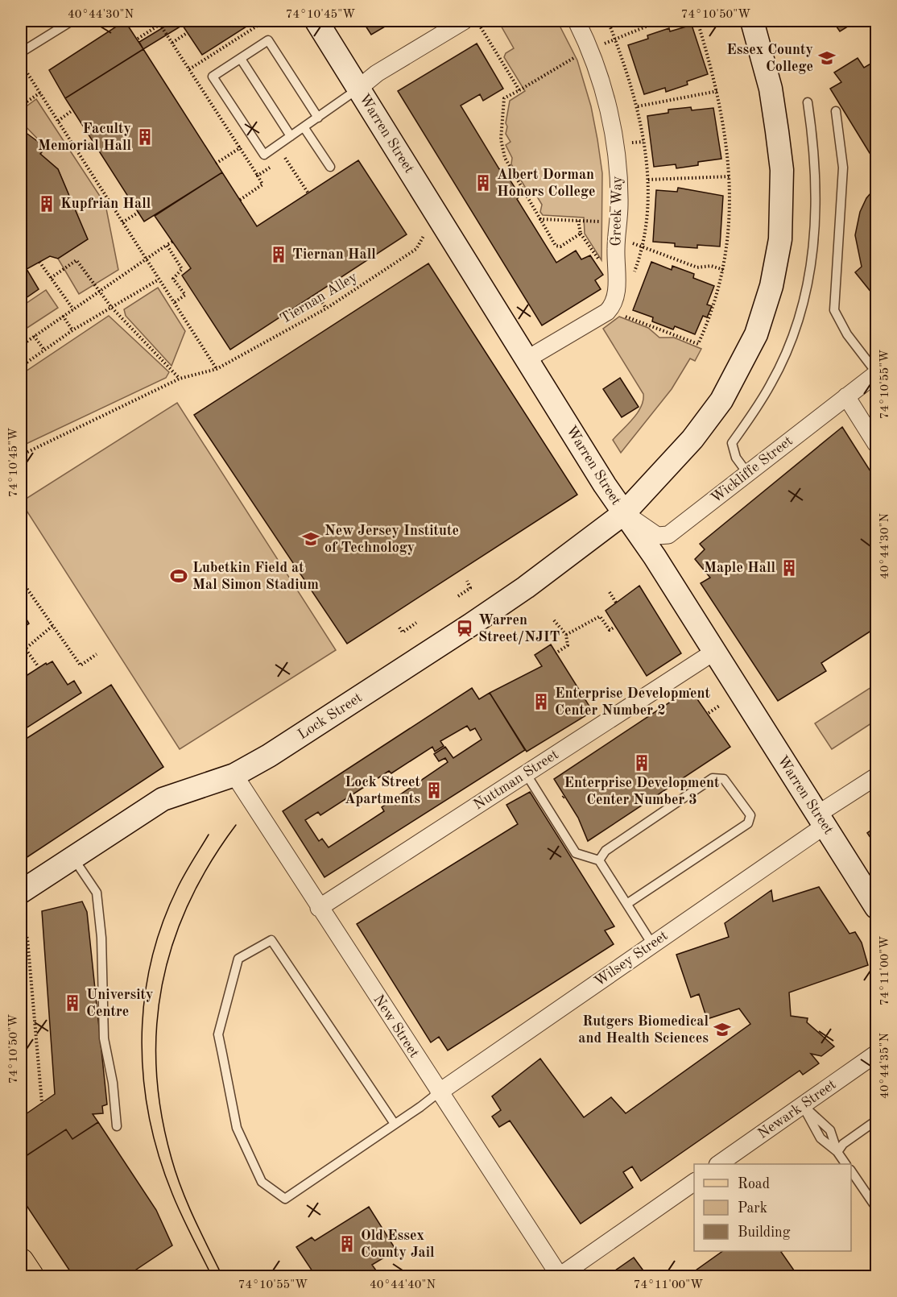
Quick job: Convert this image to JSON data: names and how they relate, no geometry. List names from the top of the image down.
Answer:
{
  "streets": {
    "main road": ["Warren Street", "Lock Street"],
    "street": [
      "Greek Way",
      "Wickliffe Street",
      "Nuttman Street",
      "Wilsey Street",
      "New Street",
      "Newark Street"
    ],
    "path": ["Tiernan Alley"]
  },
  "crossings": [
    ["Warren Street", "Greek Way"],
    ["Warren Street", "Wickliffe Street"],
    ["Warren Street", "Lock Street"],
    ["Warren Street", "Nuttman Street"],
    ["Warren Street", "Wilsey Street"],
    ["Wickliffe Street", "Lock Street"],
    ["Lock Street", "New Street"],
    ["Nuttman Street", "New Street"],
    ["Wilsey Street", "New Street"]
  ],
  "places": {
    "school or university": ["Essex County College", "New Jersey Institute of Technology", "Rutgers Biomedical and Health Sciences"],
    "building": [
      "Faculty Memorial Hall",
      "Albert Dorman Honors College",
      "Kupfrian Hall",
      "Tiernan Hall",
      "Maple Hall",
      "Enterprise Development Center Number 2",
      "Enterprise Development Center Number 3",
      "Lock Street Apartments",
      "University Centre",
      "Old Essex County Jail"
    ],
    "sports": ["Lubetkin Field at Mal Simon Stadium"],
    "station": ["Warren Street/NJIT"]
  },
  "legend": ["Road", "Park", "Building"],
  "coordinates": [
    "40°44'30\"N",
    "74°10'45\"W",
    "74°10'50\"W",
    "74°10'55\"W",
    "74°11'00\"W",
    "40°44'35\"N",
    "40°44'40\"N"
  ]
}
